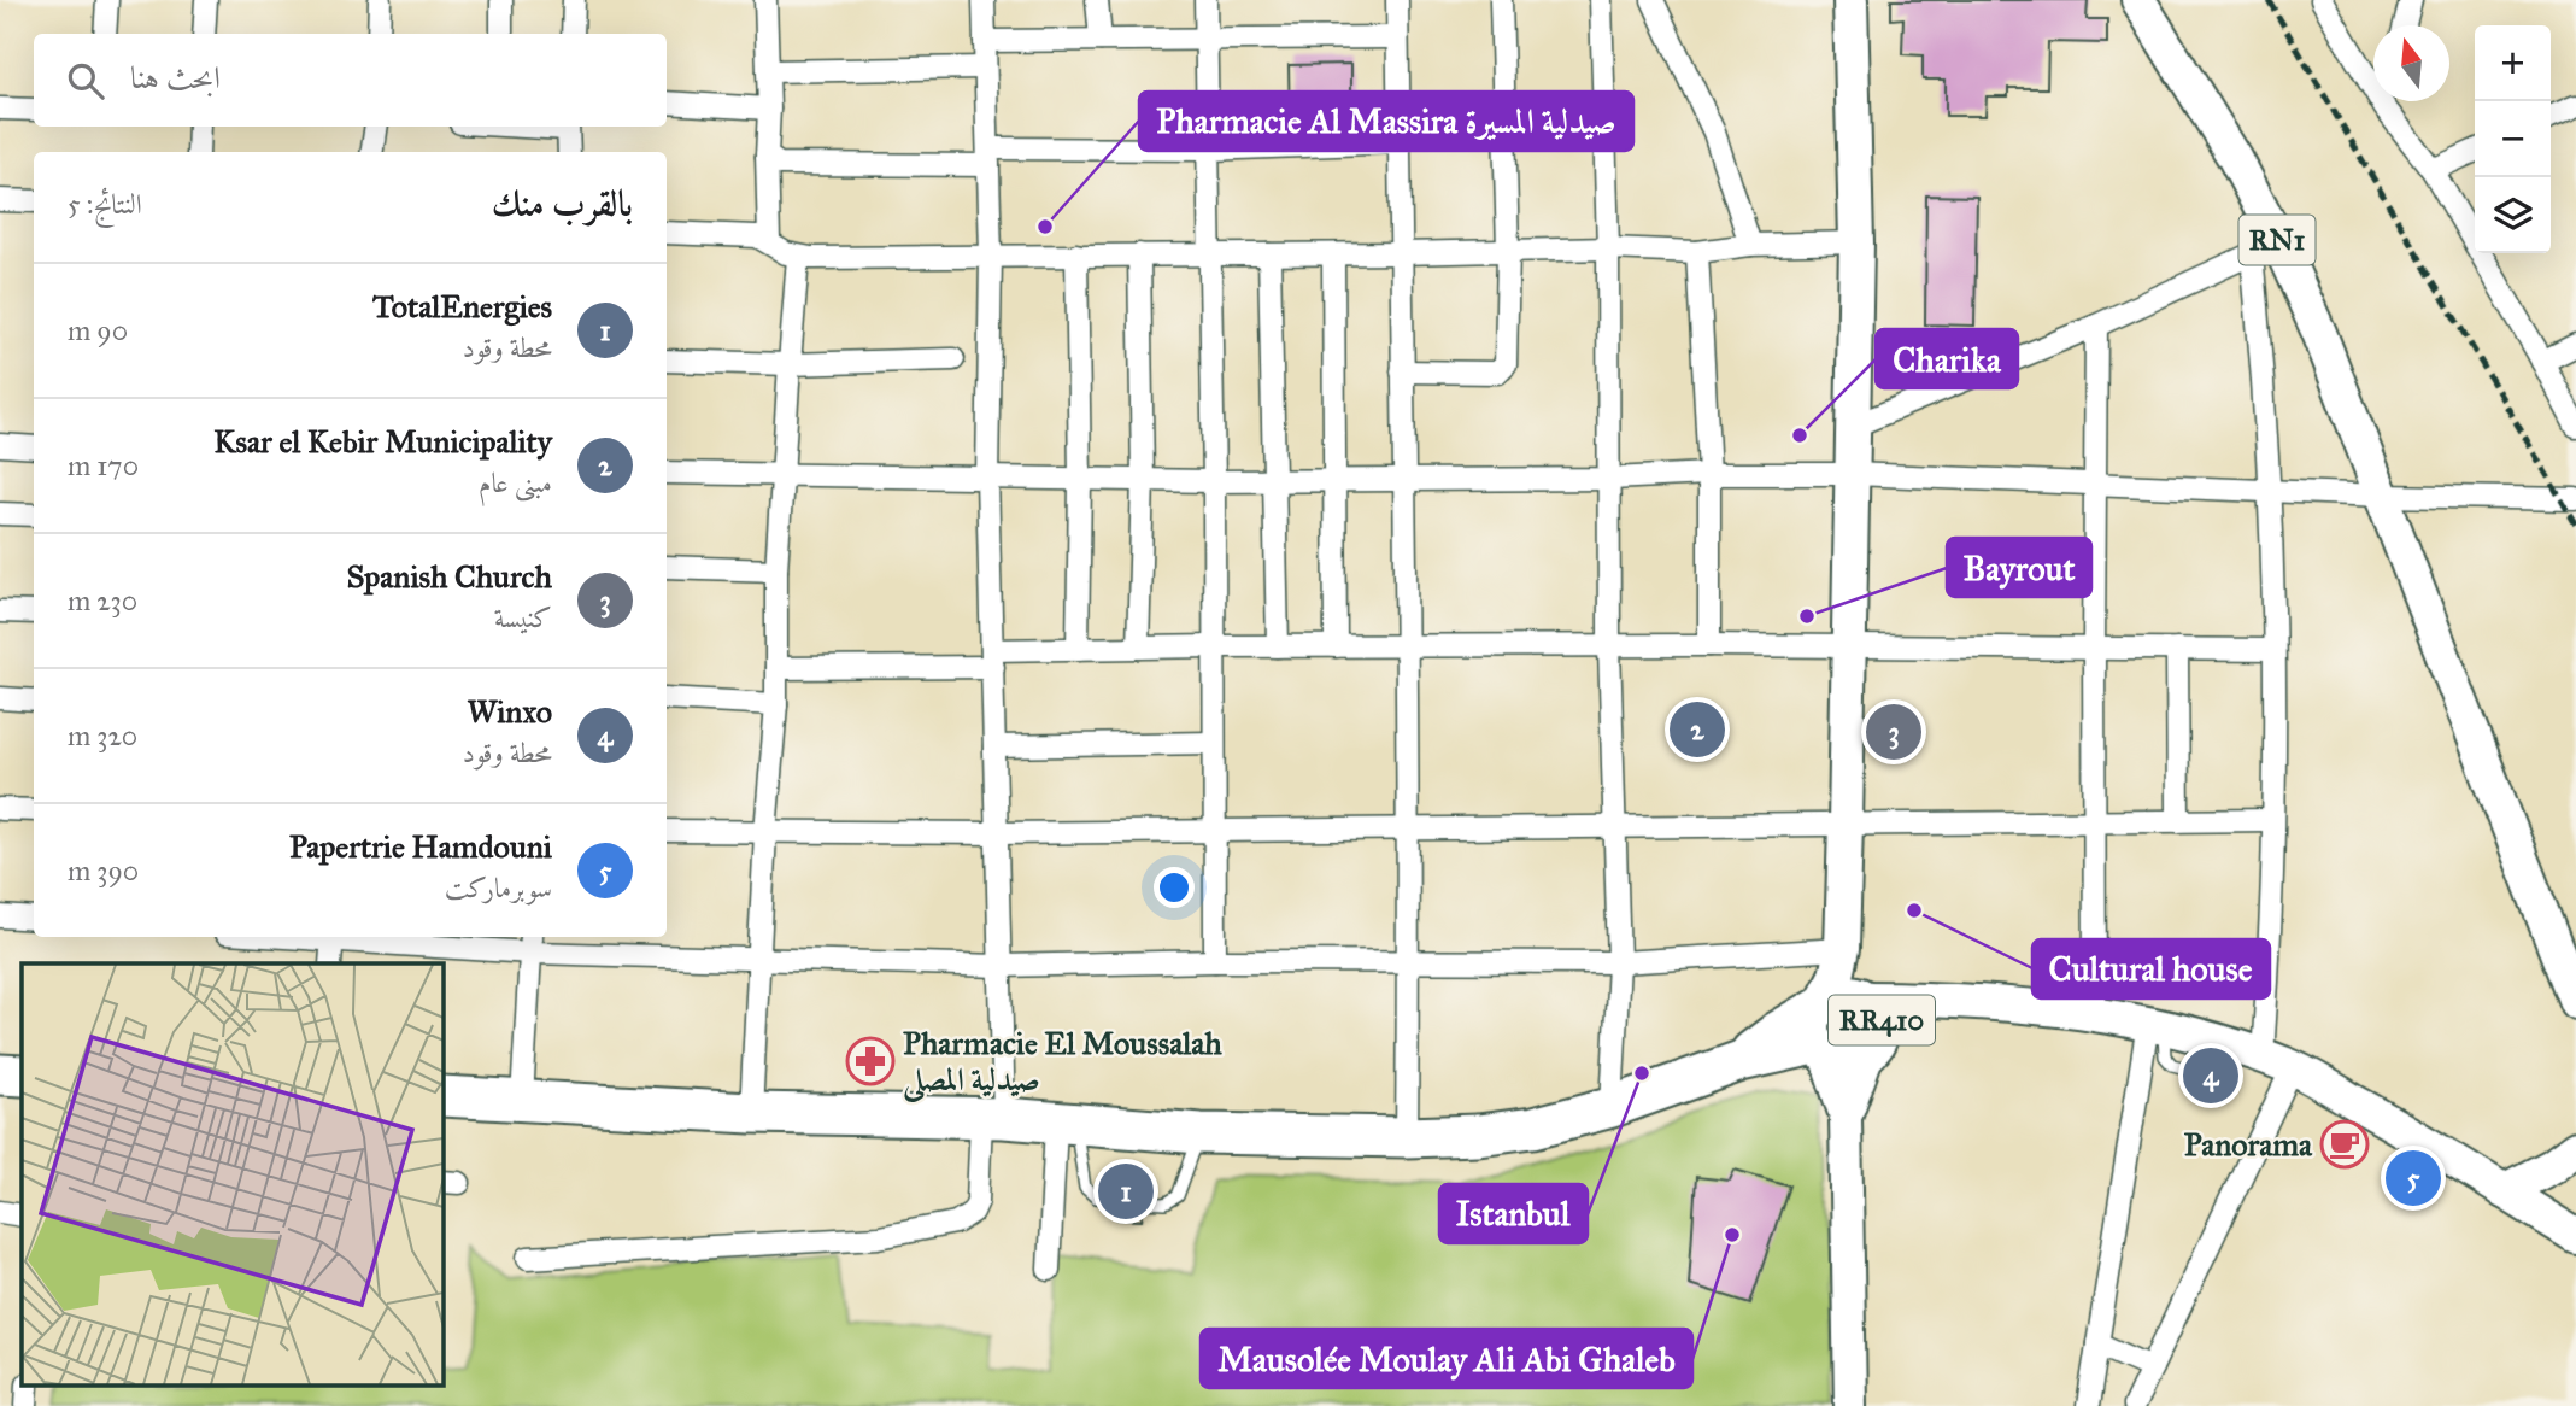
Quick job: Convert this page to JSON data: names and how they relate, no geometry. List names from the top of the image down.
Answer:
{
  "streets": {
    "highway": ["RR410"],
    "main road": ["RN1"]
  },
  "places": {
    "other": [
      "Pharmacie Al Massira صيدلية المسيرة",
      "Charika",
      "Bayrout",
      "Cultural house",
      "Istanbul",
      "Mausolée Moulay Ali Abi Ghaleb"
    ],
    "pharmacy": ["Pharmacie El Moussalah صيدلية المصلى"],
    "cafe": ["Panorama"]
  },
  "north": "top",
  "page": {
    "map_buttons": ["+", "−"],
    "search": "ابحث هنا",
    "heading": ["بالقرب منك", "النتائج: 5"],
    "list": [
      {
        "mark": "1",
        "name": "TotalEnergies",
        "note": "محطة وقود",
        "value": "90 m"
      },
      {
        "mark": "2",
        "name": "Ksar el Kebir Municipality",
        "note": "مبنى عام",
        "value": "170 m"
      },
      {
        "mark": "3",
        "name": "Spanish Church",
        "note": "كنيسة",
        "value": "230 m"
      },
      {
        "mark": "4",
        "name": "Winxo",
        "note": "محطة وقود",
        "value": "320 m"
      },
      {
        "mark": "5",
        "name": "Papertrie Hamdouni",
        "note": "سوبرماركت",
        "value": "390 m"
      }
    ],
    "pins": [
      "2",
      "3",
      "4",
      "5",
      "1"
    ]
  }
}
